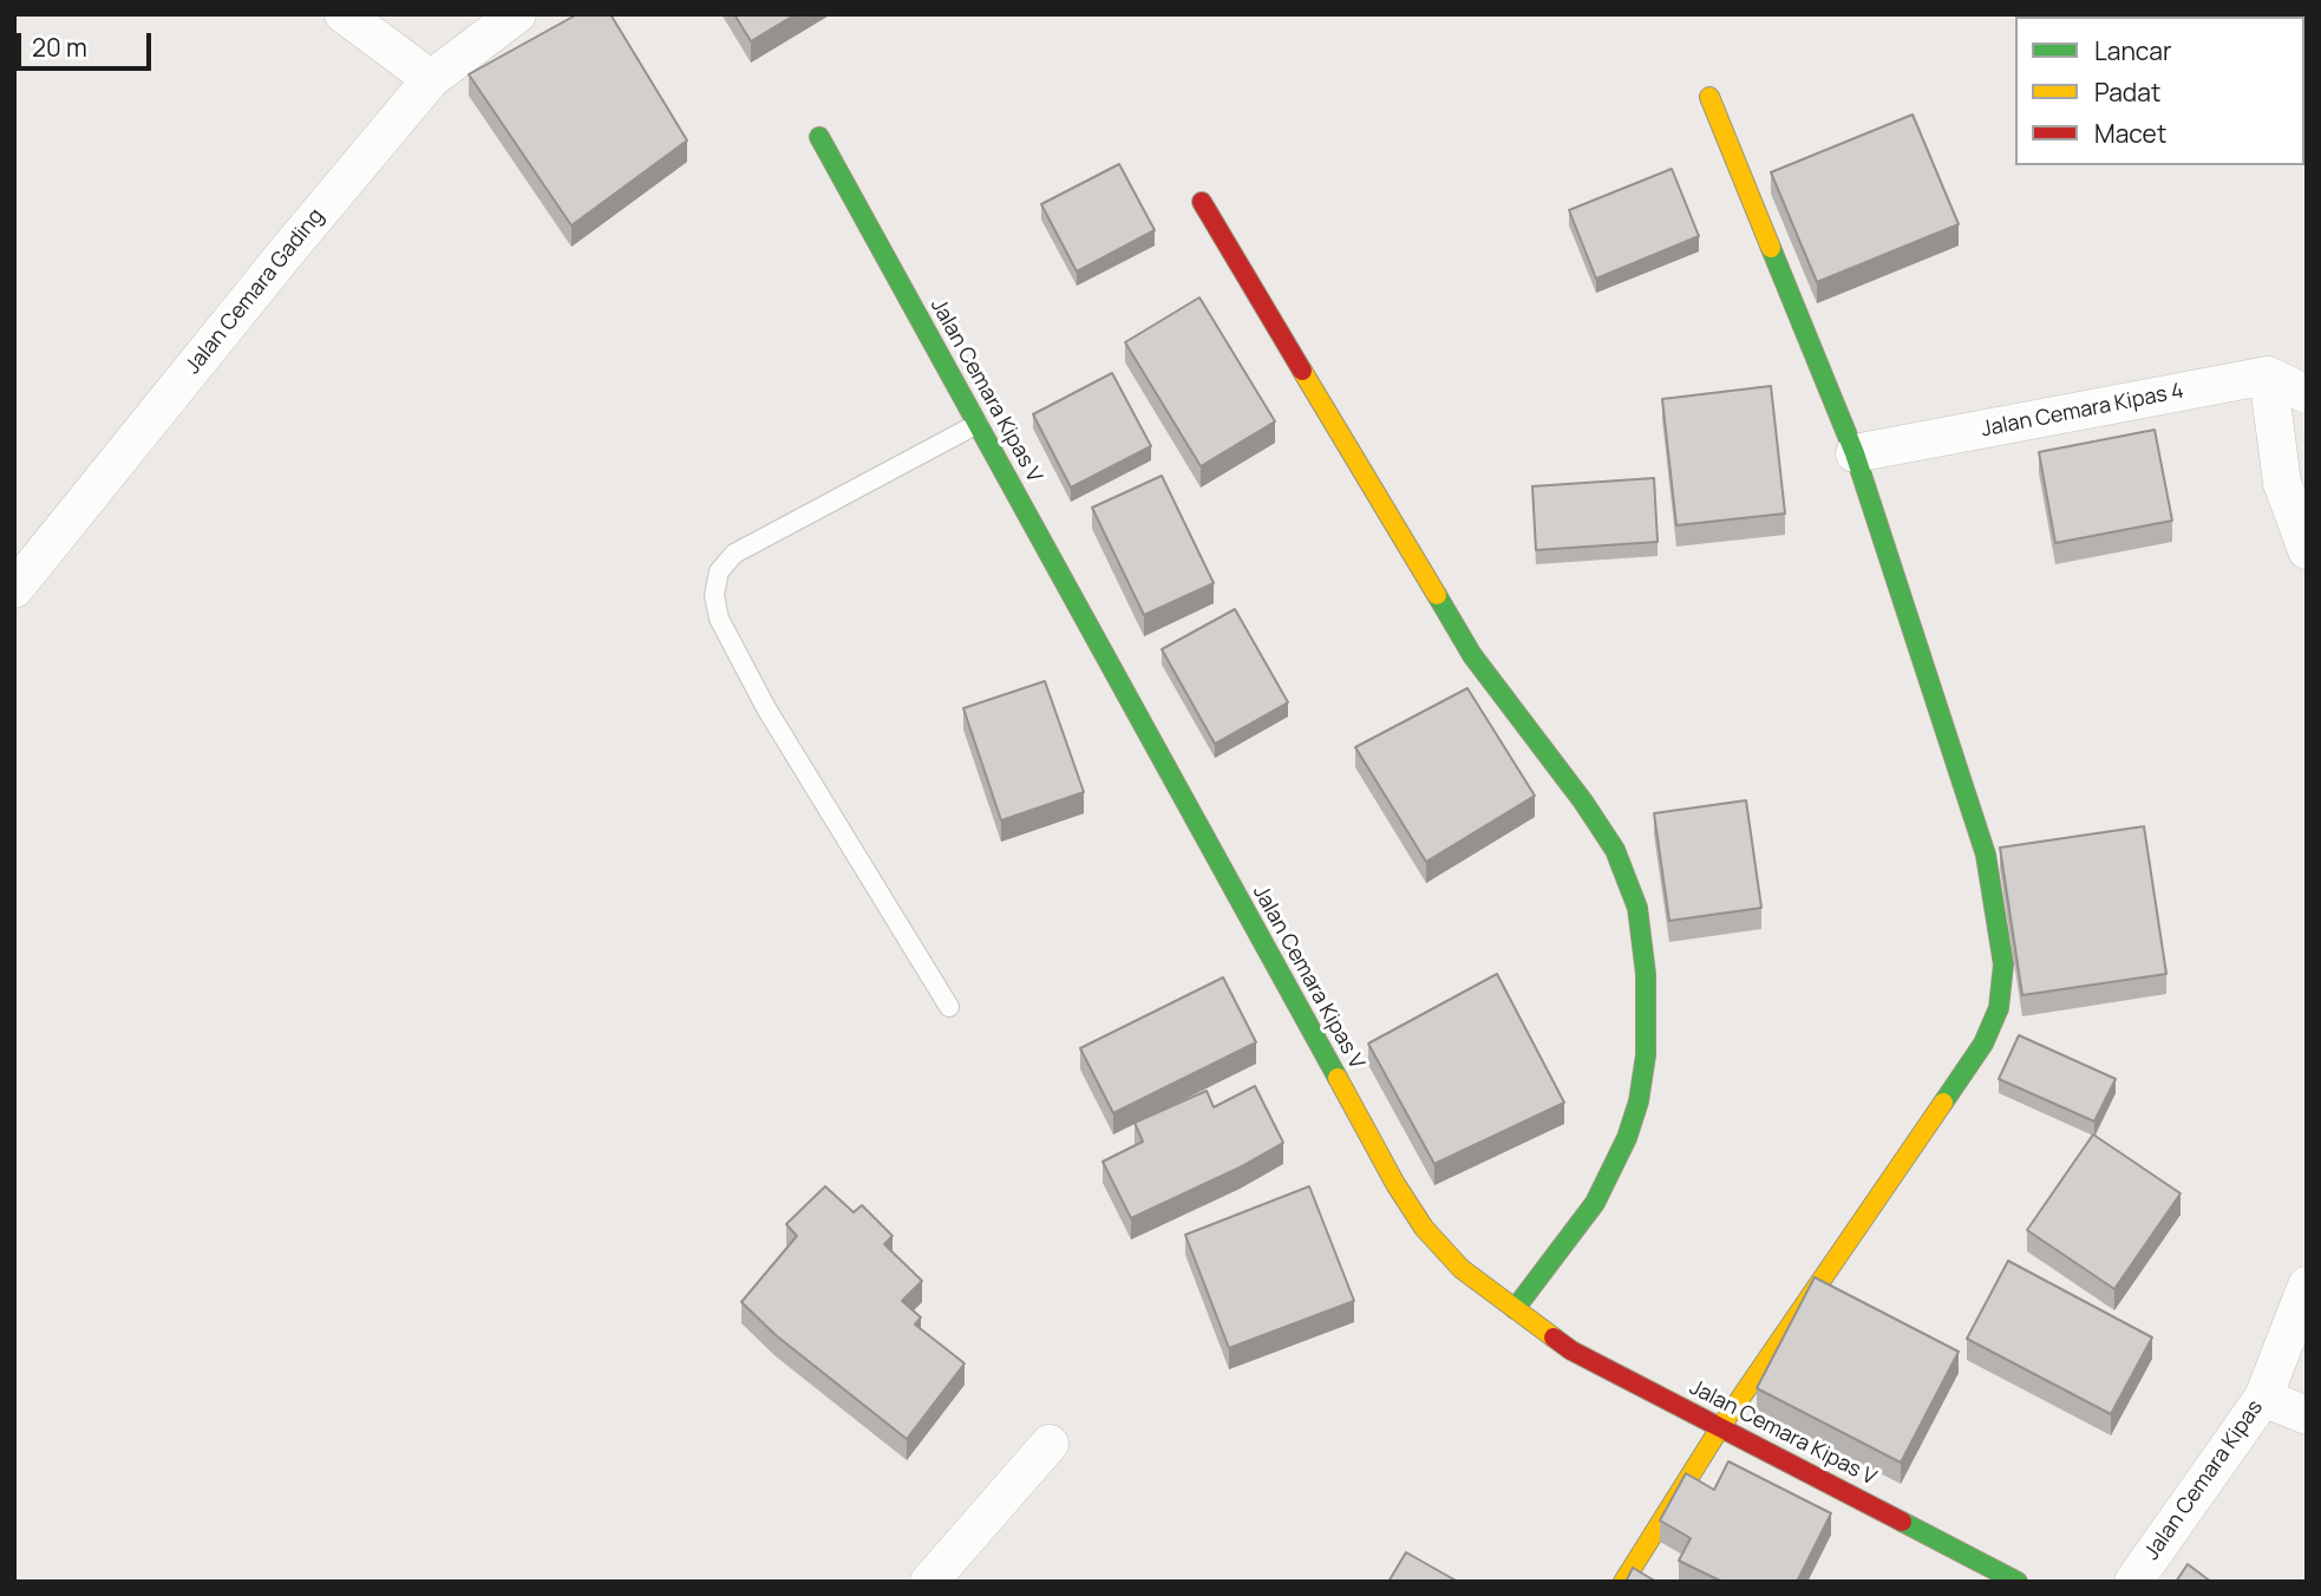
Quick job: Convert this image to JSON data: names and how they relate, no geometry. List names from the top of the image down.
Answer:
{
  "streets": {
    "street": [
      "Jalan Cemara Gading",
      "Jalan Cemara Kipas V",
      "Jalan Cemara Kipas 4",
      "Jalan Cemara Kipas"
    ]
  },
  "legend": ["Lancar", "Padat", "Macet"],
  "scale_bar": "20 m"
}
